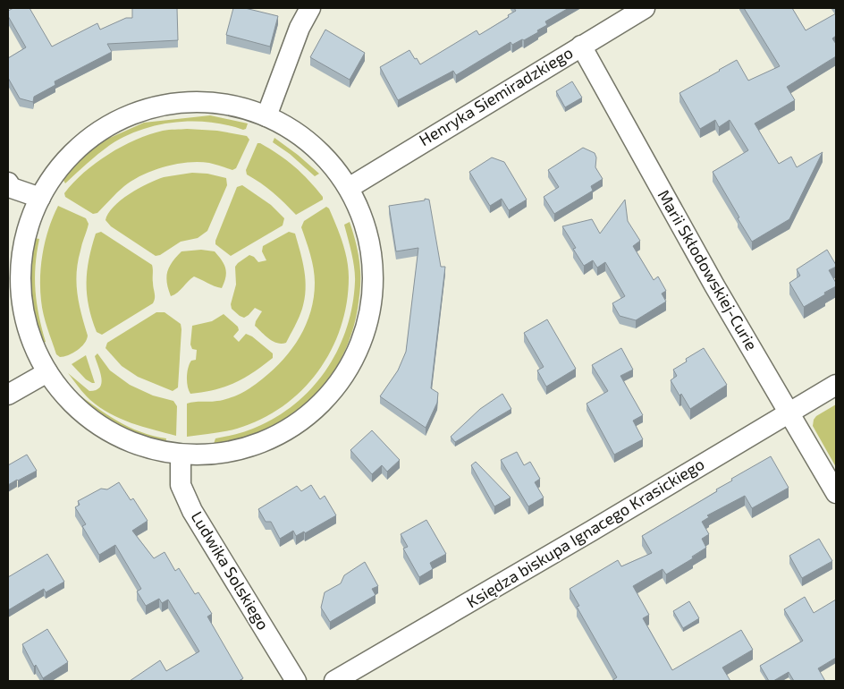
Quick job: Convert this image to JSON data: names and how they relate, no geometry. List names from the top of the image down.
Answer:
{
  "streets": {
    "street": [
      "Henryka Siemiradzkiego",
      "Marii Skłodowskiej-Curie",
      "Księdza biskupa Ignacego Krasickiego",
      "Ludwika Solskiego"
    ]
  },
  "crossings": [
    ["Henryka Siemiradzkiego", "Marii Skłodowskiej-Curie"],
    ["Marii Skłodowskiej-Curie", "Księdza biskupa Ignacego Krasickiego"]
  ]
}
